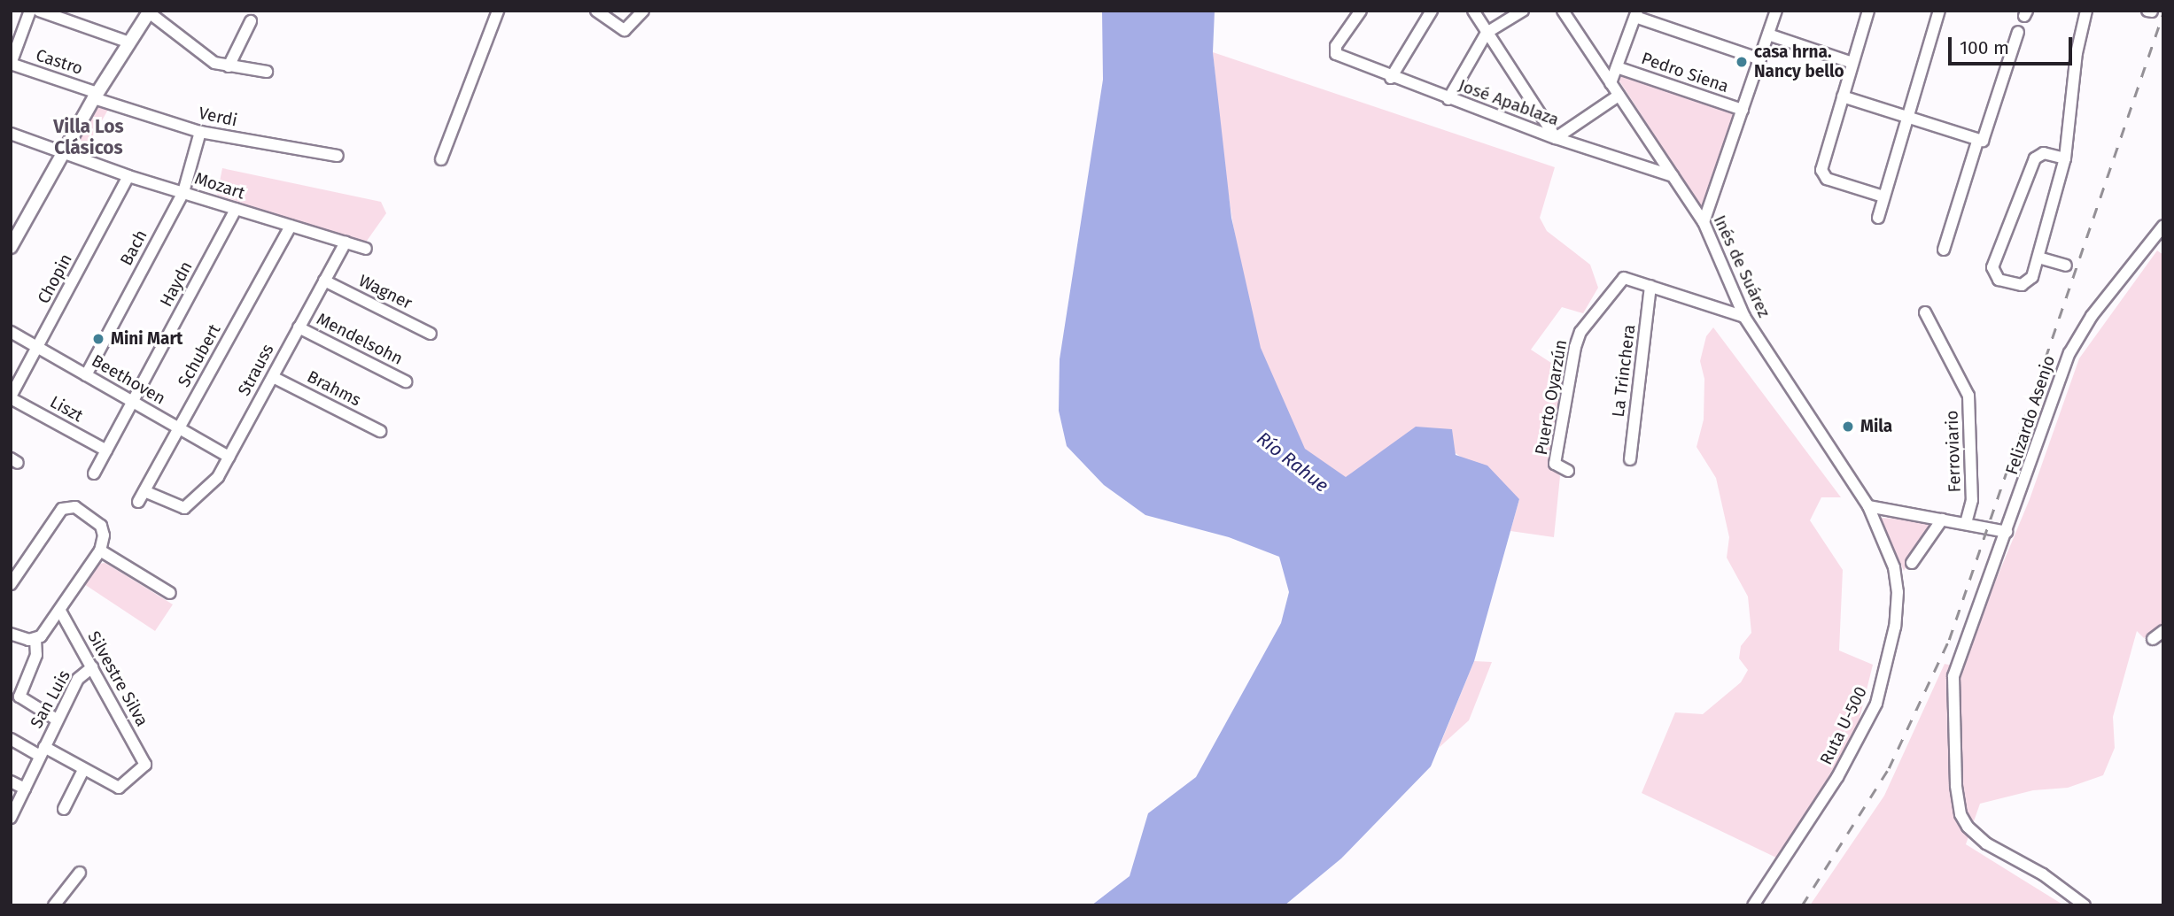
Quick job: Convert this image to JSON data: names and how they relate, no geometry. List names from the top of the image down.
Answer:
{
  "streets": {
    "street": [
      "Castro",
      "Pedro Siena",
      "José Apablaza",
      "Verdi",
      "Mozart",
      "Bach",
      "Inés de Suárez",
      "Chopin",
      "Haydn",
      "Wagner",
      "Mendelsohn",
      "Schubert",
      "Strauss",
      "La Trinchera",
      "Beethoven",
      "Brahms",
      "Puerto Oyarzún",
      "Liszt",
      "Felizardo Asenjo",
      "Ferroviario",
      "Silvestre Silva",
      "San Luis",
      "Ruta U-500"
    ]
  },
  "crossings": [
    ["Castro", "Verdi"],
    ["José Apablaza", "Inés de Suárez"],
    ["Verdi", "Bach"],
    ["Mozart", "Bach"],
    ["Mozart", "Chopin"],
    ["Mozart", "Haydn"],
    ["Mozart", "Schubert"],
    ["Mozart", "Strauss"],
    ["Bach", "Beethoven"],
    ["Inés de Suárez", "Puerto Oyarzún"],
    ["Inés de Suárez", "Ruta U-500"],
    ["Chopin", "Beethoven"],
    ["Chopin", "Liszt"],
    ["Haydn", "Beethoven"],
    ["Haydn", "Liszt"],
    ["Wagner", "Strauss"],
    ["Mendelsohn", "Strauss"],
    ["Schubert", "Strauss"],
    ["Schubert", "Beethoven"],
    ["Strauss", "Beethoven"],
    ["Strauss", "Brahms"],
    ["La Trinchera", "Puerto Oyarzún"],
    ["Silvestre Silva", "San Luis"]
  ],
  "districts": ["Villa Los Clásicos"],
  "water": ["Río Rahue"],
  "places": ["casa hrna. Nancy bello", "Mini Mart", "Mila"],
  "scale_bar": "100 m"
}
